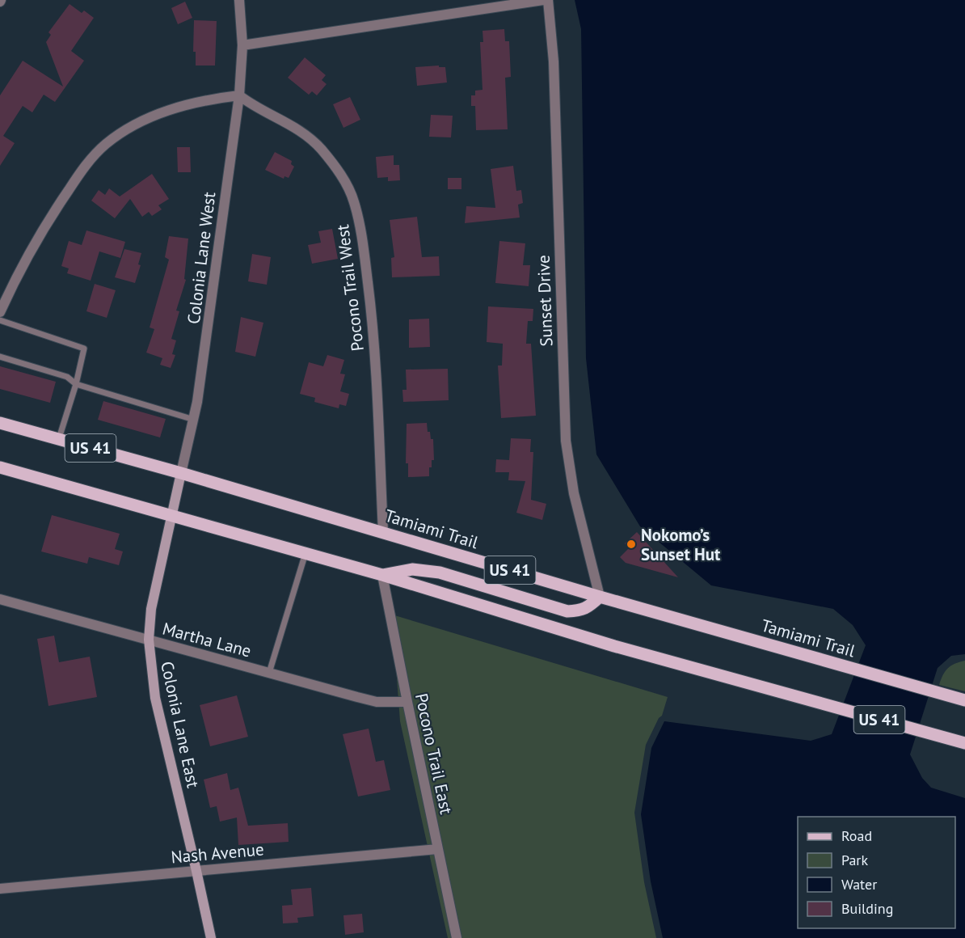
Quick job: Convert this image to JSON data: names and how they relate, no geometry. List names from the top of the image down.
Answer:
{
  "streets": {
    "main road": ["US 41", "Tamiami Trail"],
    "street": [
      "Colonia Lane West",
      "Pocono Trail West",
      "Sunset Drive",
      "Martha Lane",
      "Colonia Lane East",
      "Pocono Trail East",
      "Nash Avenue"
    ]
  },
  "crossings": [
    ["Colonia Lane West", "Pocono Trail West"],
    ["Colonia Lane West", "Tamiami Trail"],
    ["Colonia Lane West", "Colonia Lane East"],
    ["Pocono Trail West", "Tamiami Trail"],
    ["Sunset Drive", "Tamiami Trail"],
    ["US 41", "Colonia Lane East"],
    ["US 41", "Pocono Trail East"],
    ["Tamiami Trail", "Colonia Lane East"],
    ["Martha Lane", "Colonia Lane East"],
    ["Martha Lane", "Pocono Trail East"],
    ["Colonia Lane East", "Nash Avenue"],
    ["Pocono Trail East", "Nash Avenue"]
  ],
  "places": ["Nokomo’s Sunset Hut"],
  "legend": [
    "Road",
    "Park",
    "Water",
    "Building"
  ]
}
